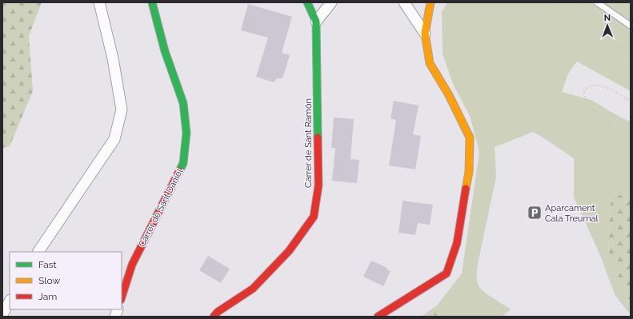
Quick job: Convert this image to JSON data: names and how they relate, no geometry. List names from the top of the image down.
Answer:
{
  "streets": {
    "street": ["Carrer de Sant Ramón", "Carrer de Sant Daniel"]
  },
  "places": {
    "parking": ["Aparcament Cala Treumal"]
  },
  "legend": ["Fast", "Slow", "Jam"],
  "north": "top"
}
